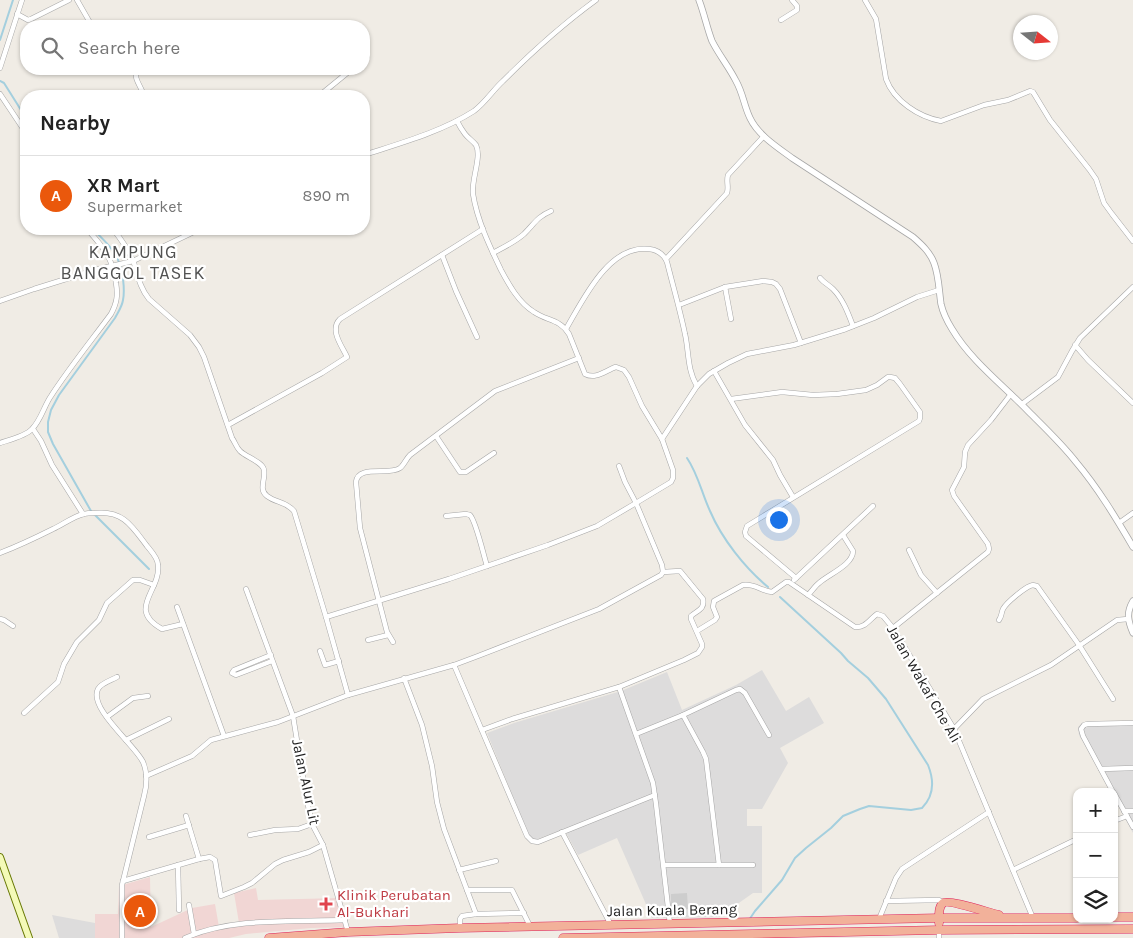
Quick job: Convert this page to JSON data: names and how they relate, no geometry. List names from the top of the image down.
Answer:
{
  "streets": {
    "highway": ["Jalan Kuala Berang"],
    "street": ["Jalan Wakaf Che Ali", "Jalan Alur Lit"]
  },
  "crossings": [
    ["Jalan Wakaf Che Ali", "Jalan Kuala Berang"],
    ["Jalan Alur Lit", "Jalan Kuala Berang"]
  ],
  "districts": ["KAMPUNG BANGGOL TASEK"],
  "places": {
    "health": ["Klinik Perubatan Al-Bukhari"]
  },
  "north": "right",
  "page": {
    "search": "Search here",
    "heading": "Nearby",
    "list": [
      {
        "mark": "A",
        "name": "XR Mart",
        "note": "Supermarket",
        "value": "890 m"
      }
    ],
    "map_buttons": ["+", "−"],
    "pins": "A"
  }
}
